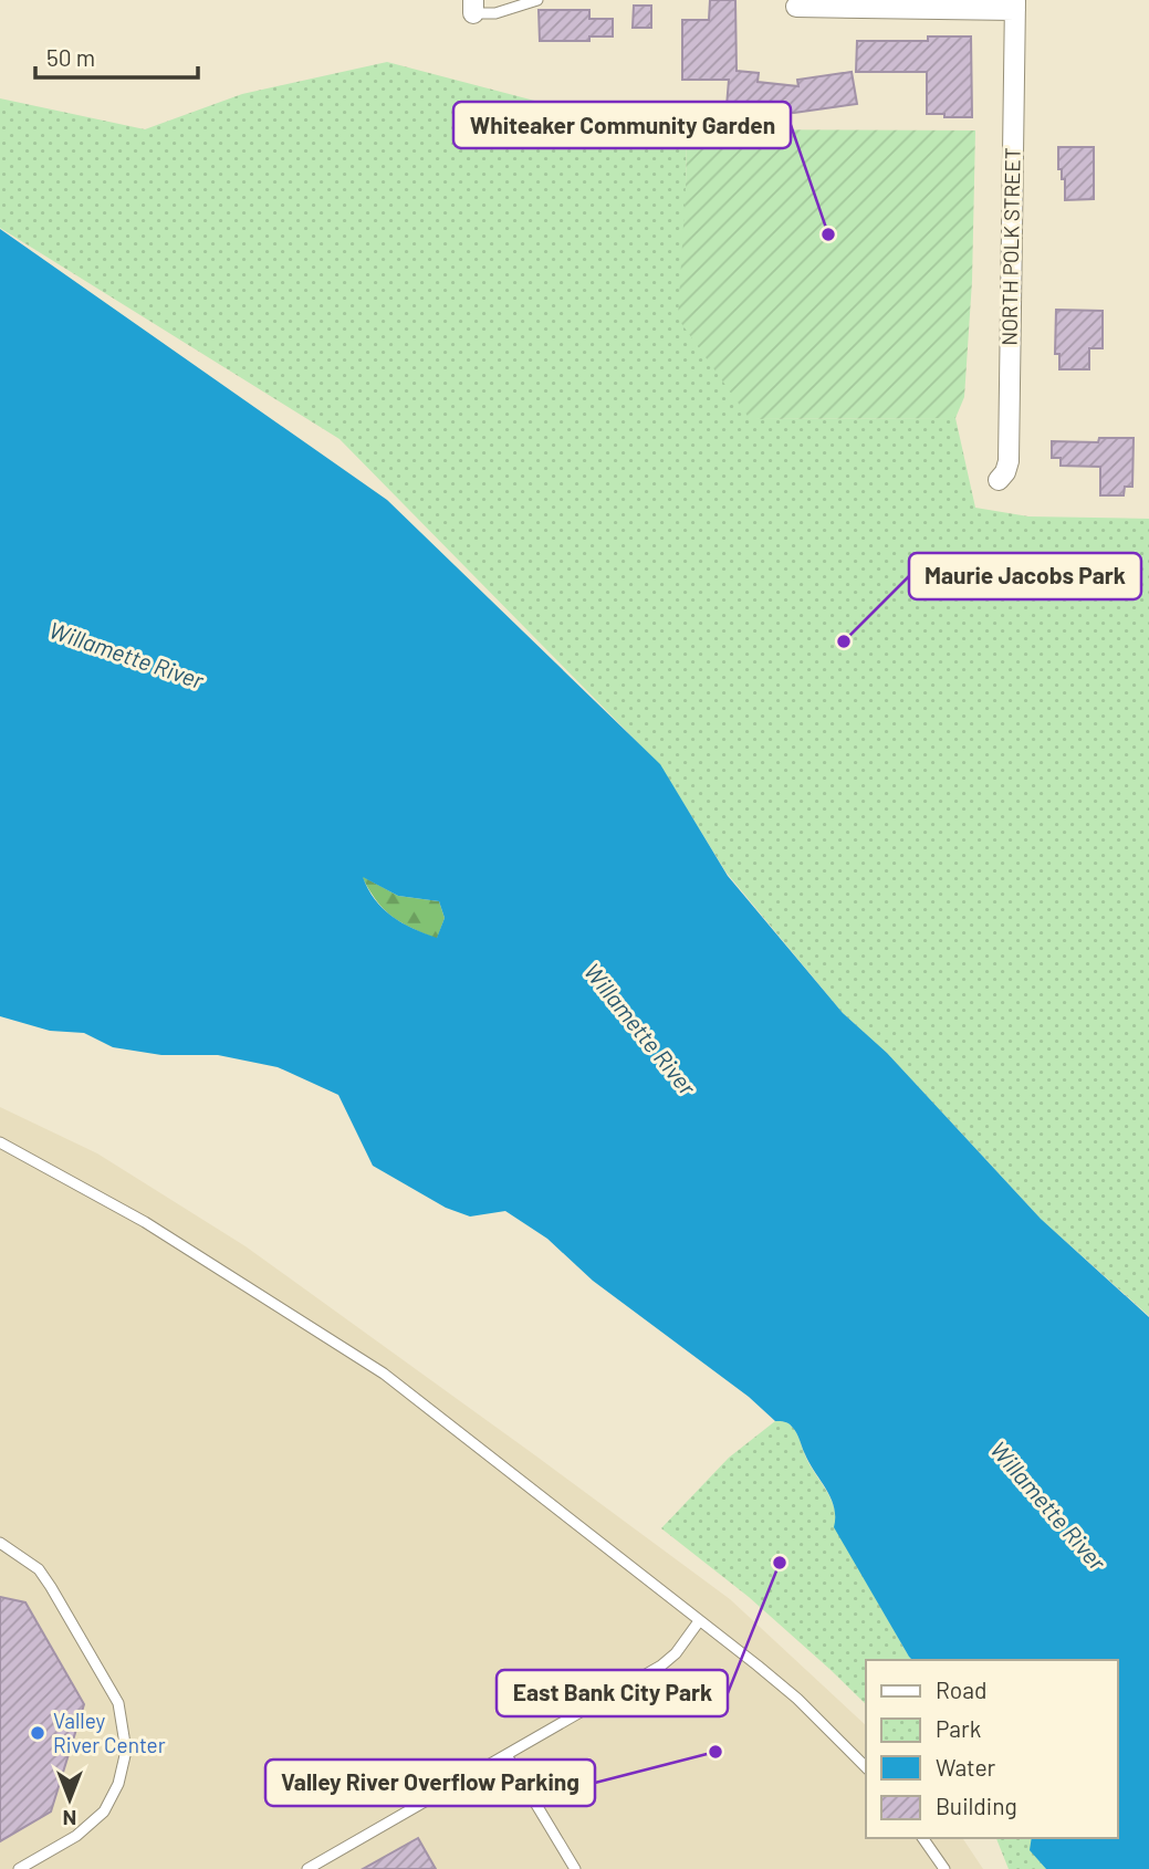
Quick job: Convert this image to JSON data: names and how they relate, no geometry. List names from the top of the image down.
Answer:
{
  "streets": {
    "street": ["NORTH POLK STREET"]
  },
  "water": ["Willamette River"],
  "places": [
    "Whiteaker Community Garden",
    "Maurie Jacobs Park",
    "East Bank City Park",
    "Valley River Center",
    "Valley River Overflow Parking"
  ],
  "legend": [
    "Road",
    "Park",
    "Water",
    "Building"
  ],
  "scale_bar": "50 m",
  "north": "bottom"
}
